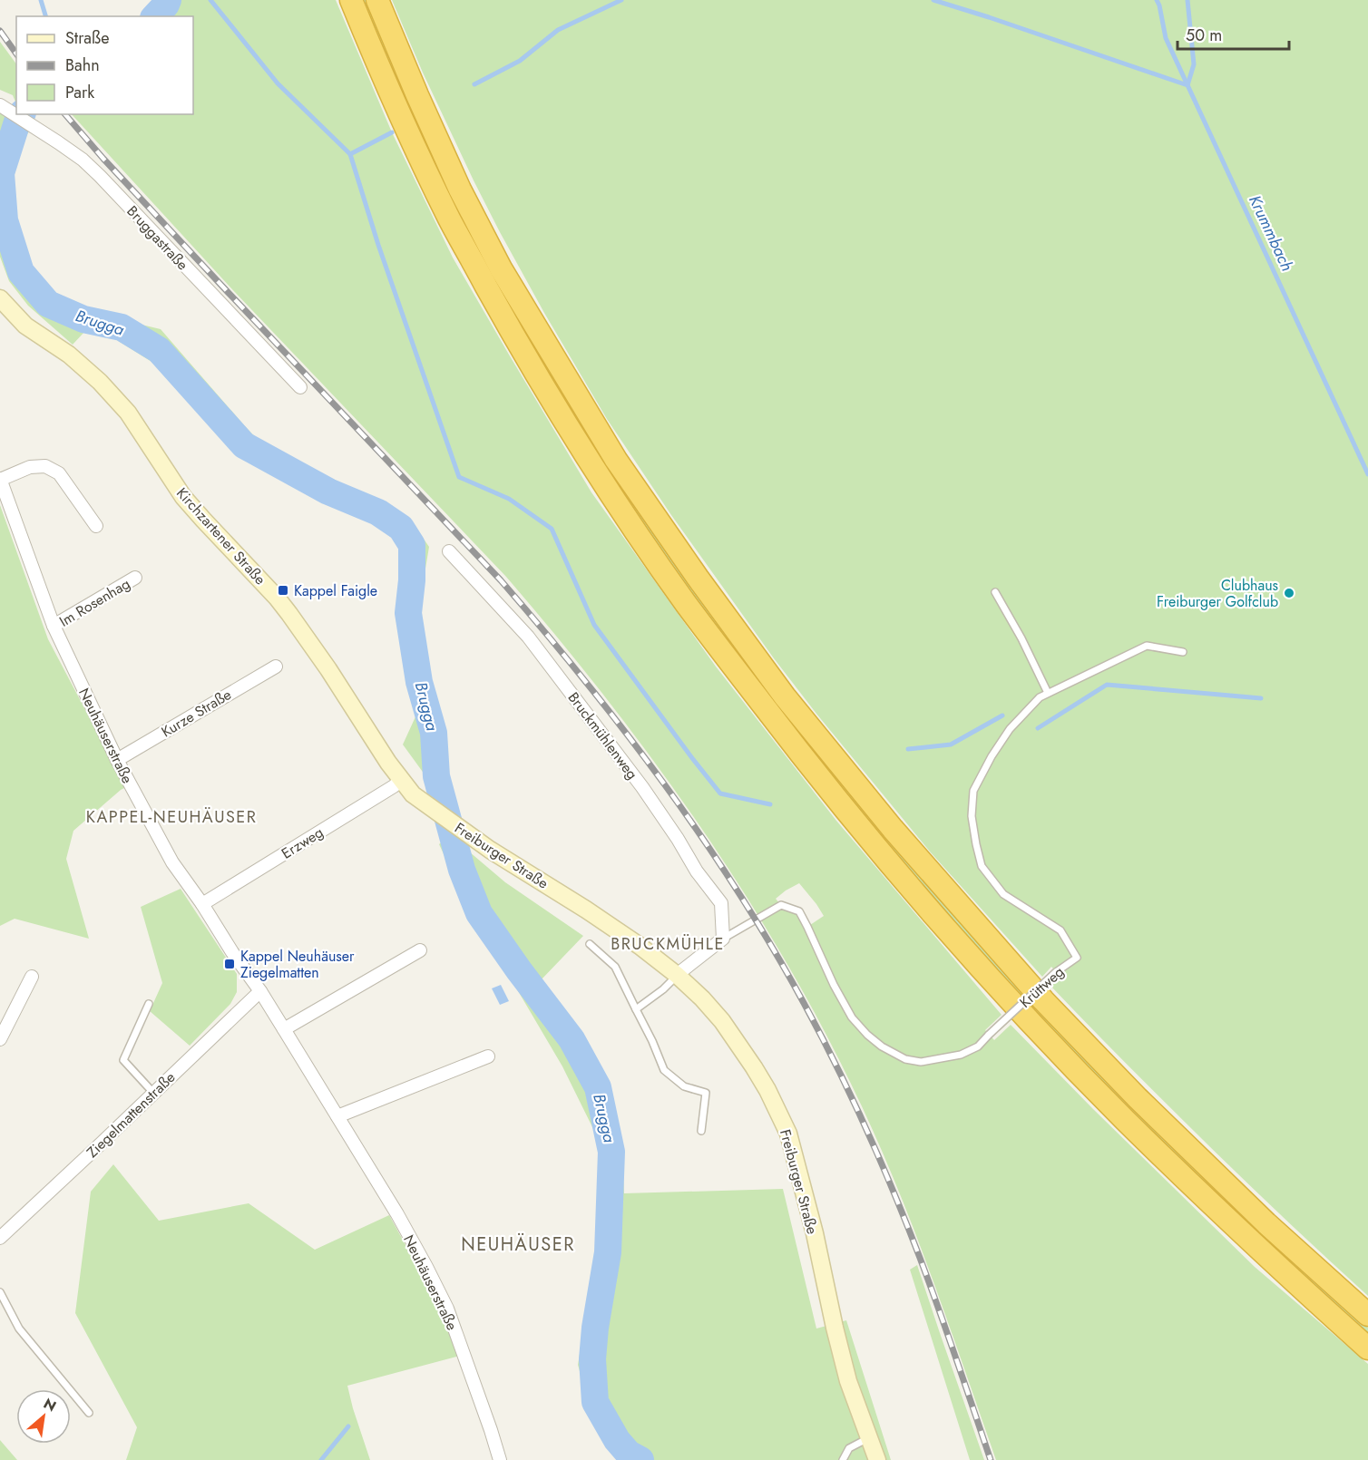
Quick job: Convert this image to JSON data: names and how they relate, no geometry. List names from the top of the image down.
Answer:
{
  "streets": {
    "street": [
      "Bruggastraße",
      "Kirchzartener Straße",
      "Im Rosenhag",
      "Kurze Straße",
      "Neuhäuserstraße",
      "Bruckmühlenweg",
      "Erzweg",
      "Freiburger Straße",
      "Krüttweg",
      "Ziegelmattenstraße"
    ]
  },
  "crossings": [
    ["Kirchzartener Straße", "Erzweg"],
    ["Kirchzartener Straße", "Freiburger Straße"],
    ["Im Rosenhag", "Neuhäuserstraße"],
    ["Kurze Straße", "Neuhäuserstraße"],
    ["Neuhäuserstraße", "Erzweg"],
    ["Neuhäuserstraße", "Ziegelmattenstraße"],
    ["Bruckmühlenweg", "Krüttweg"],
    ["Freiburger Straße", "Krüttweg"]
  ],
  "districts": ["KAPPEL-NEUHÄUSER", "BRUCKMÜHLE", "NEUHÄUSER"],
  "water": ["Krummbach", "Brugga"],
  "places": {
    "transit": ["Kappel Faigle", "Kappel Neuhäuser Ziegelmatten"],
    "other": ["Clubhaus Freiburger Golfclub"]
  },
  "legend": ["Straße", "Bahn", "Park"],
  "scale_bar": "50 m",
  "north": "top right"
}
